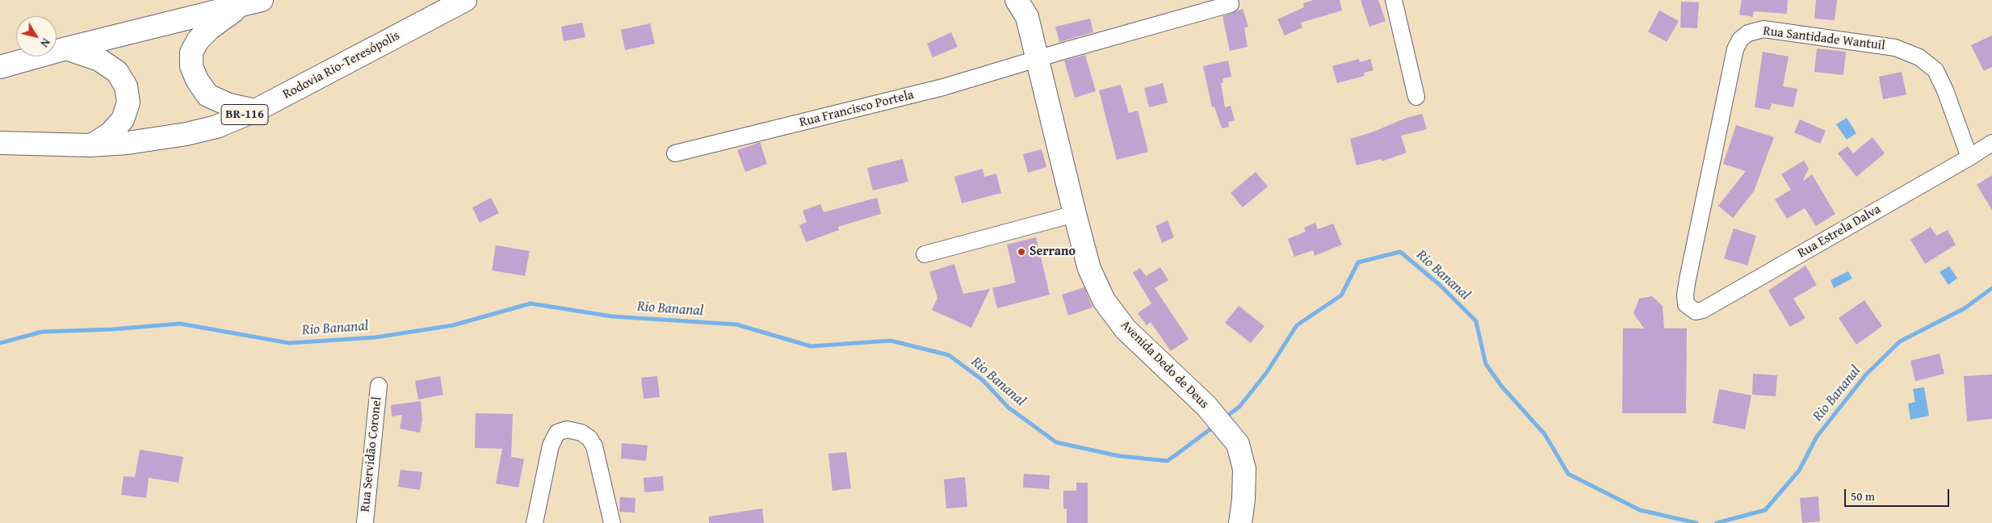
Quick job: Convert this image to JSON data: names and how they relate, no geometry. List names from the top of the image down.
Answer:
{
  "streets": {
    "main road": ["Rodovia Rio-Teresópolis", "BR-116", "Avenida Dedo de Deus"],
    "street": [
      "Rua Santidade Wantuil",
      "Rua Francisco Portela",
      "Rua Estrela Dalva",
      "Rua Servidão Coronel"
    ]
  },
  "crossings": [
    ["Rua Santidade Wantuil", "Rua Estrela Dalva"],
    ["Rua Francisco Portela", "Avenida Dedo de Deus"]
  ],
  "water": ["Rio Bananal"],
  "places": ["Serrano"],
  "scale_bar": "50 m",
  "north": "bottom right"
}
